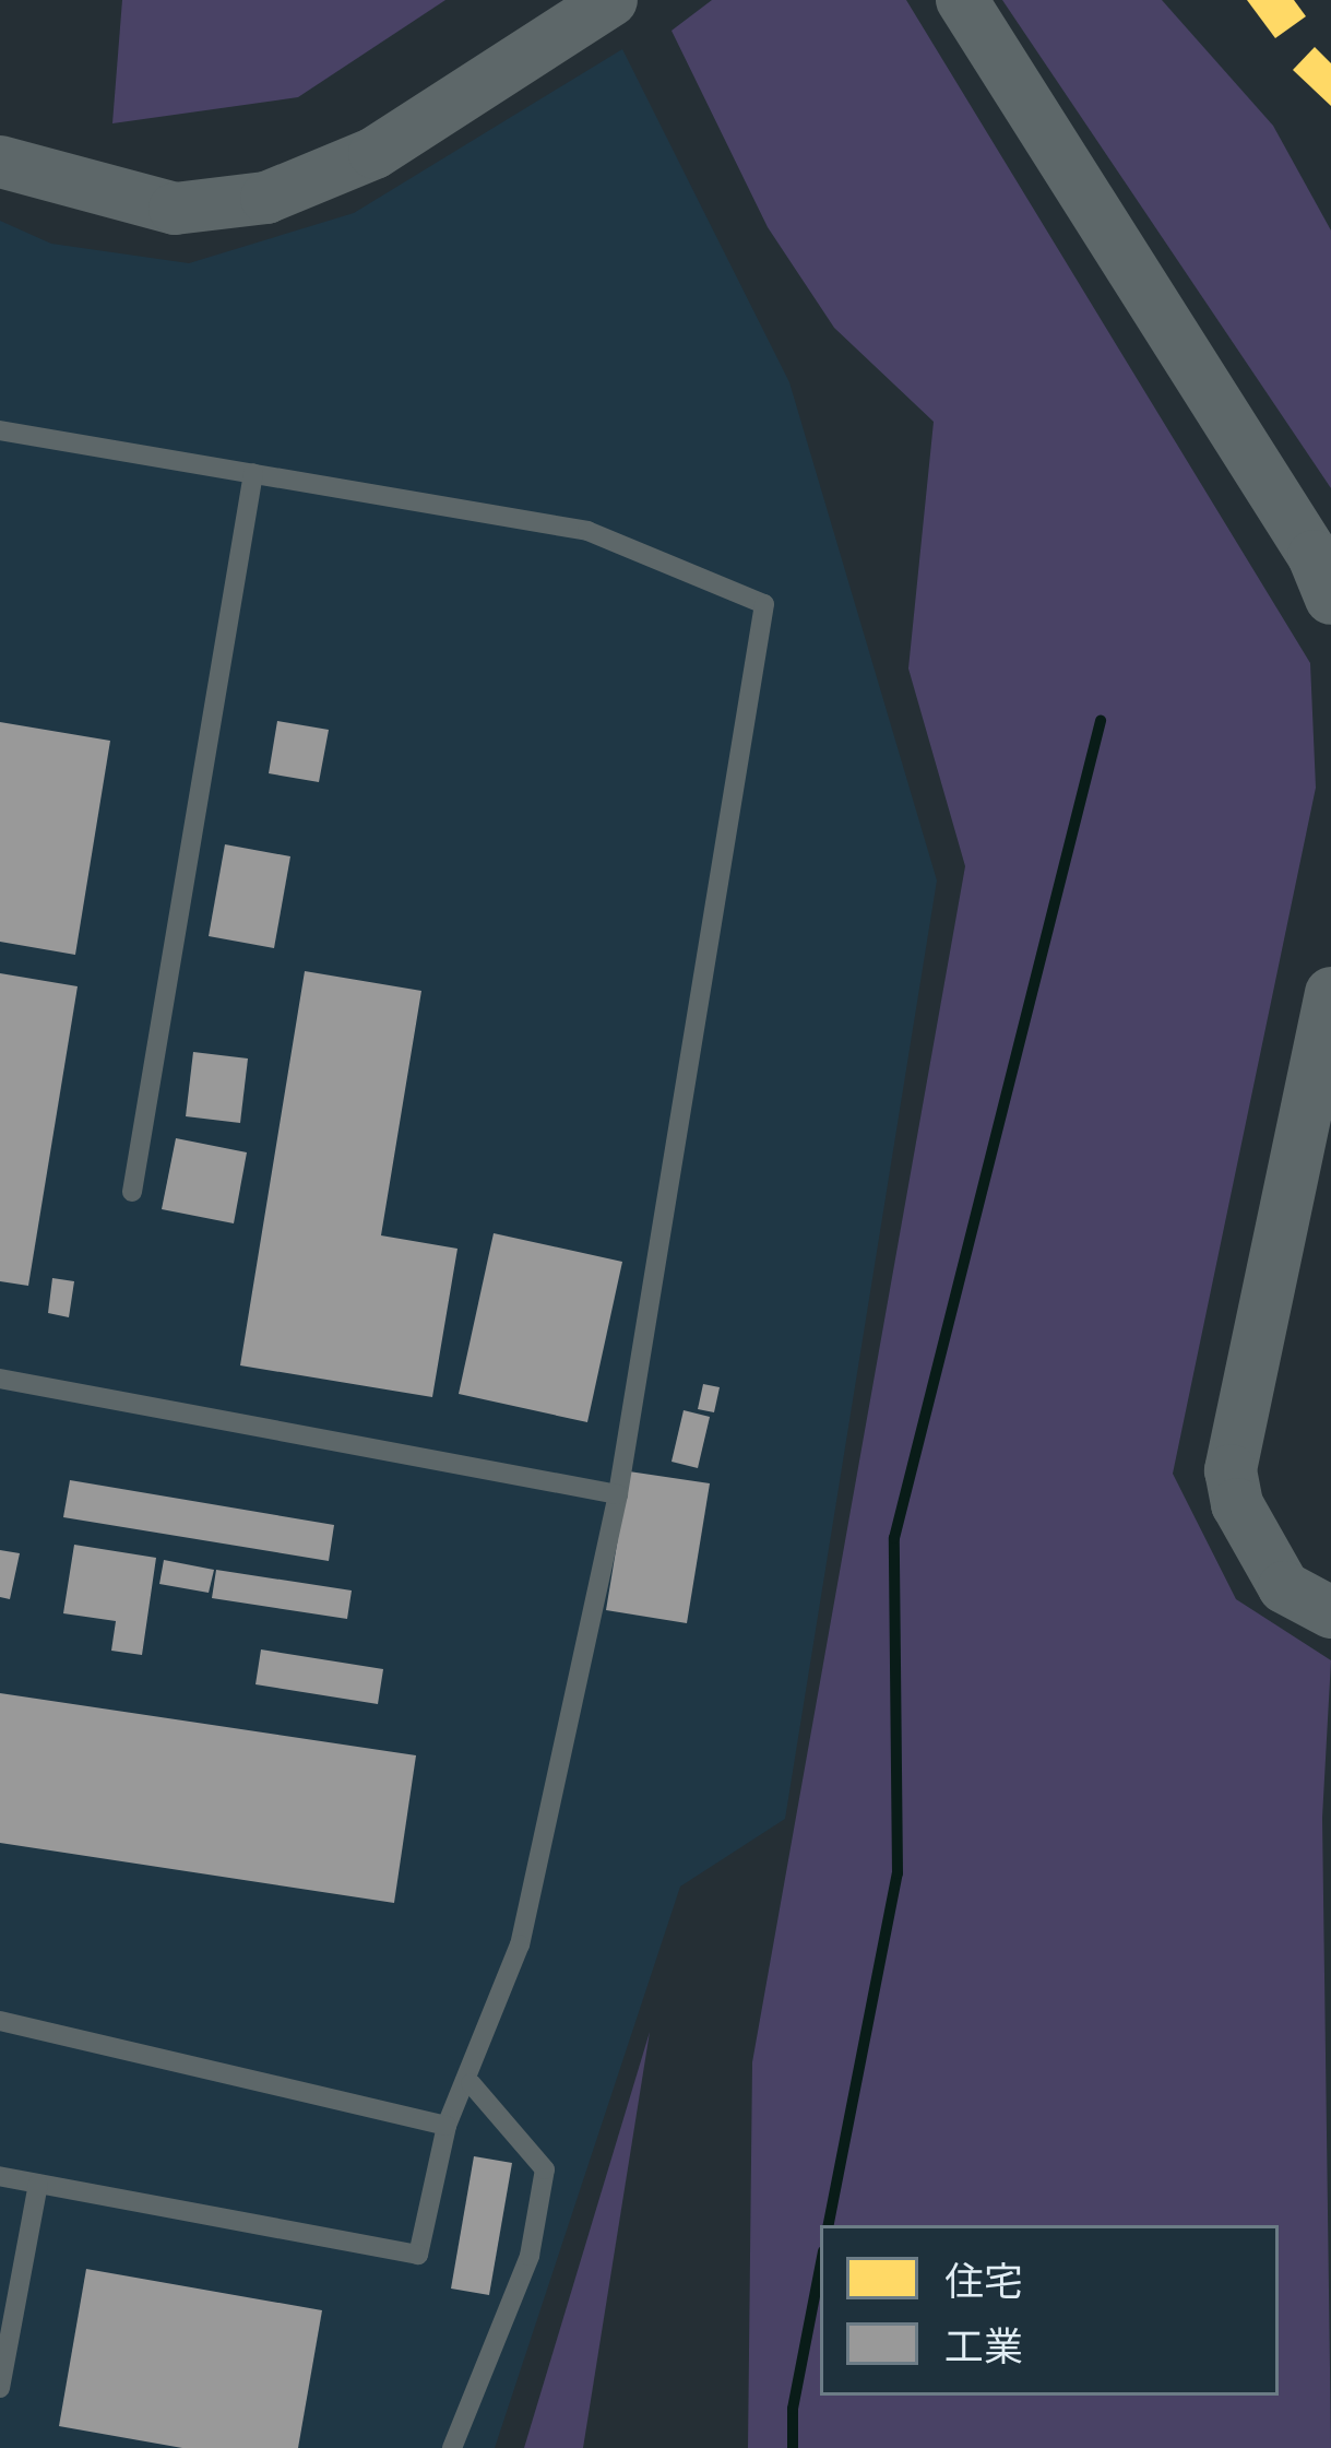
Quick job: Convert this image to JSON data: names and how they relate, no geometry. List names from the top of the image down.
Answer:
{
  "legend": ["住宅", "工業"]
}
